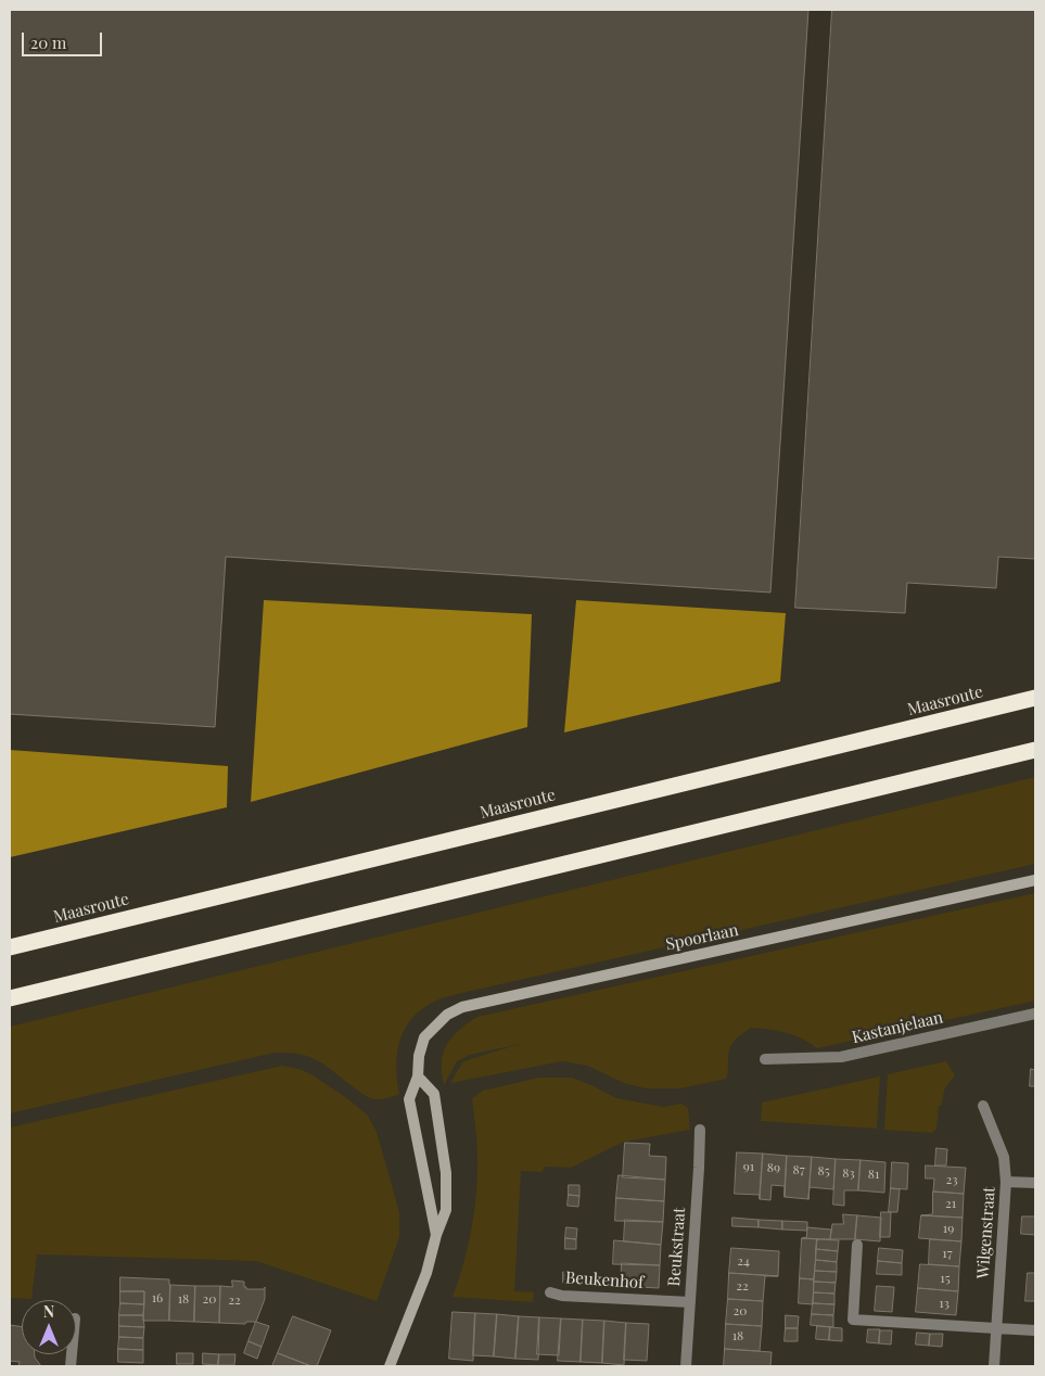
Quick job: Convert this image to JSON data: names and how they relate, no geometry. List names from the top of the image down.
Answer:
{
  "streets": {
    "highway": ["Maasroute"],
    "main road": ["Spoorlaan"],
    "street": [
      "Kastanjelaan",
      "Wilgenstraat",
      "Beukstraat",
      "Beukenhof"
    ]
  },
  "crossings": [
    ["Beukstraat", "Beukenhof"]
  ],
  "house_numbers": [
    "91",
    "89",
    "87",
    "85",
    "83",
    "81",
    "23",
    "21",
    "19",
    "17",
    "24",
    "15",
    "22",
    "16",
    "18",
    "20",
    "22",
    "13",
    "20",
    "18"
  ],
  "scale_bar": "20 m",
  "north": "top"
}
